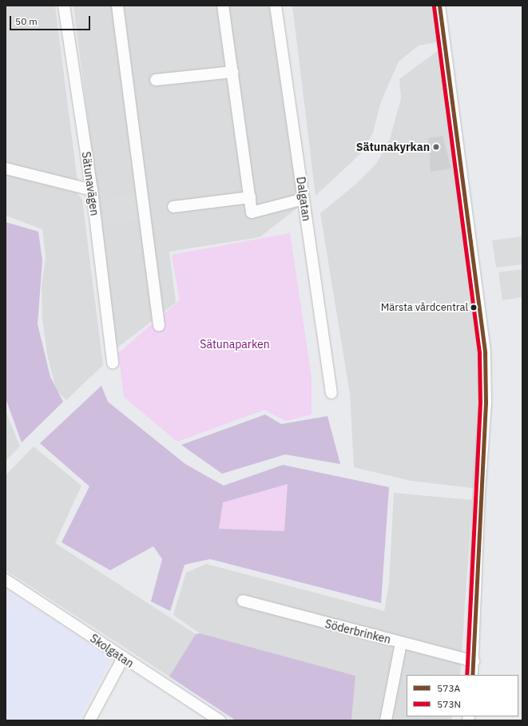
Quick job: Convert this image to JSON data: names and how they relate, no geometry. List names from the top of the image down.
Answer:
{
  "streets": {
    "street": [
      "Sätunavägen",
      "Dalgatan",
      "Söderbrinken",
      "Skolgatan"
    ]
  },
  "parks": ["Sätunaparken"],
  "places": ["Sätunakyrkan", "Märsta vårdcentral"],
  "lines": ["transit line 573A", "transit line 573N"],
  "legend": ["573A", "573N"],
  "scale_bar": "50 m"
}
